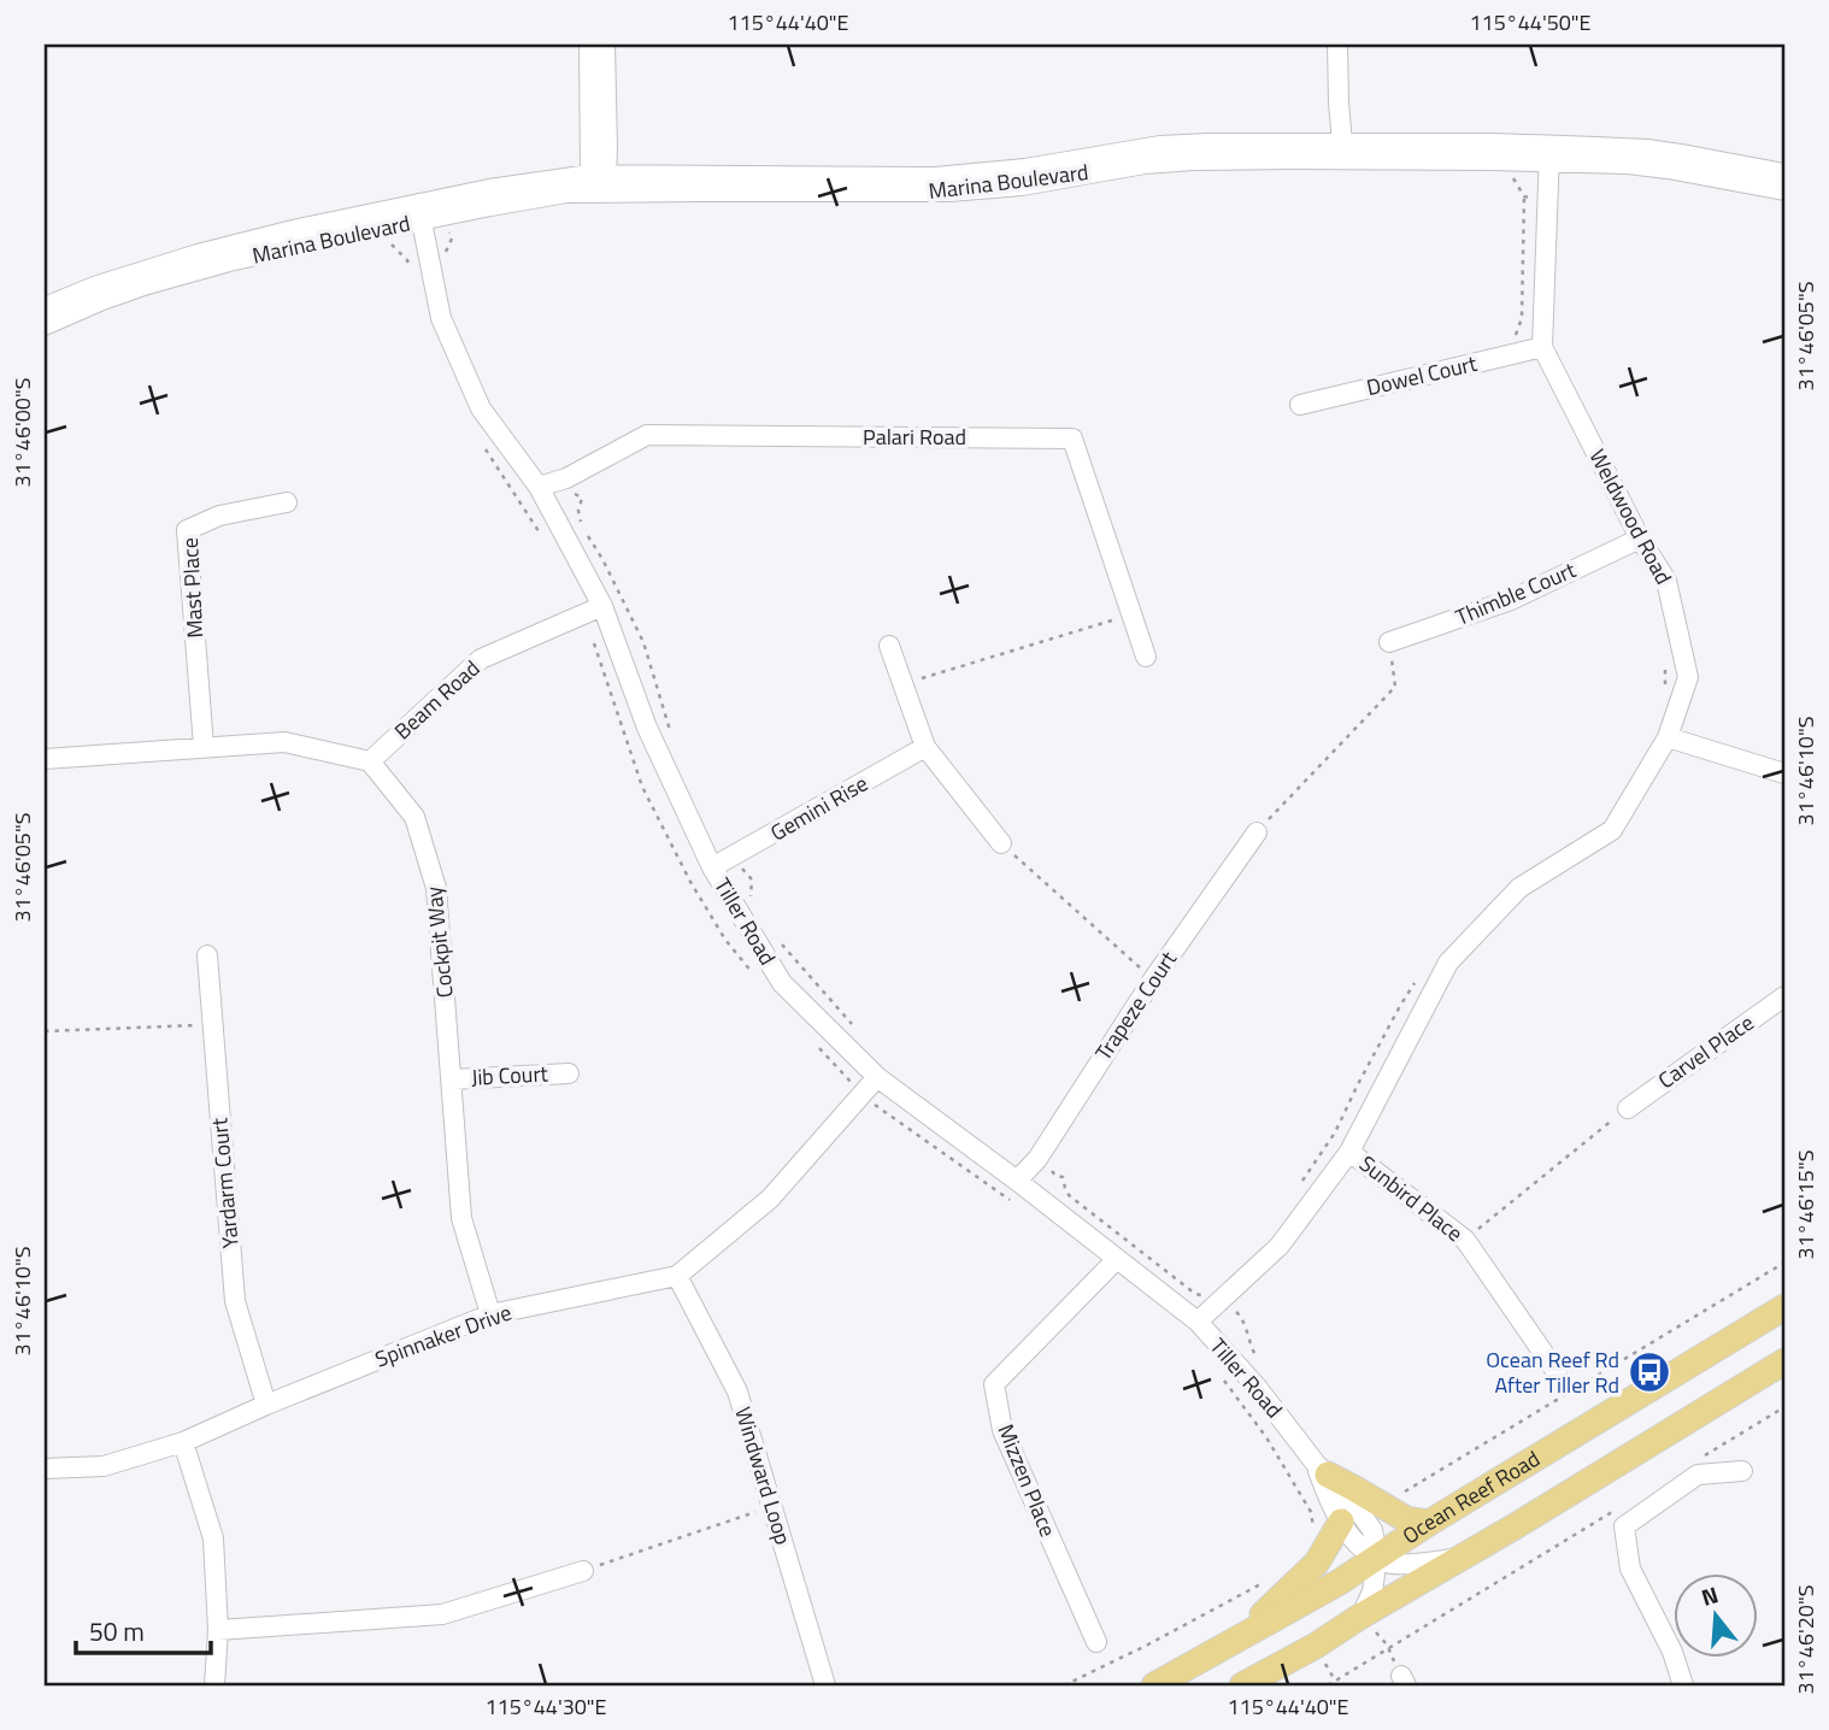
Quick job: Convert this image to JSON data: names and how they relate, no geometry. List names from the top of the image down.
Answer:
{
  "streets": {
    "main road": ["Ocean Reef Road"],
    "street": [
      "Marina Boulevard",
      "Dowel Court",
      "Palari Road",
      "Weldwood Road",
      "Mast Place",
      "Thimble Court",
      "Beam Road",
      "Gemini Rise",
      "Tiller Road",
      "Cockpit Way",
      "Trapeze Court",
      "Carvel Place",
      "Jib Court",
      "Yardarm Court",
      "Sunbird Place",
      "Spinnaker Drive",
      "Windward Loop",
      "Mizzen Place"
    ]
  },
  "crossings": [
    ["Marina Boulevard", "Weldwood Road"],
    ["Marina Boulevard", "Tiller Road"],
    ["Dowel Court", "Weldwood Road"],
    ["Palari Road", "Tiller Road"],
    ["Weldwood Road", "Thimble Court"],
    ["Weldwood Road", "Tiller Road"],
    ["Weldwood Road", "Sunbird Place"],
    ["Beam Road", "Tiller Road"],
    ["Beam Road", "Cockpit Way"],
    ["Gemini Rise", "Tiller Road"],
    ["Tiller Road", "Trapeze Court"],
    ["Tiller Road", "Spinnaker Drive"],
    ["Tiller Road", "Mizzen Place"],
    ["Tiller Road", "Ocean Reef Road"],
    ["Cockpit Way", "Jib Court"],
    ["Cockpit Way", "Spinnaker Drive"],
    ["Yardarm Court", "Spinnaker Drive"],
    ["Spinnaker Drive", "Windward Loop"]
  ],
  "places": {
    "bus stop": ["Ocean Reef Rd After Tiller Rd"]
  },
  "scale_bar": "50 m",
  "north": "top",
  "coordinates": [
    "115°44'40\"E",
    "115°44'50\"E",
    "31°46'05\"S",
    "31°46'00\"S",
    "31°46'10\"S",
    "31°46'15\"S",
    "31°46'20\"S",
    "115°44'30\"E"
  ]
}
